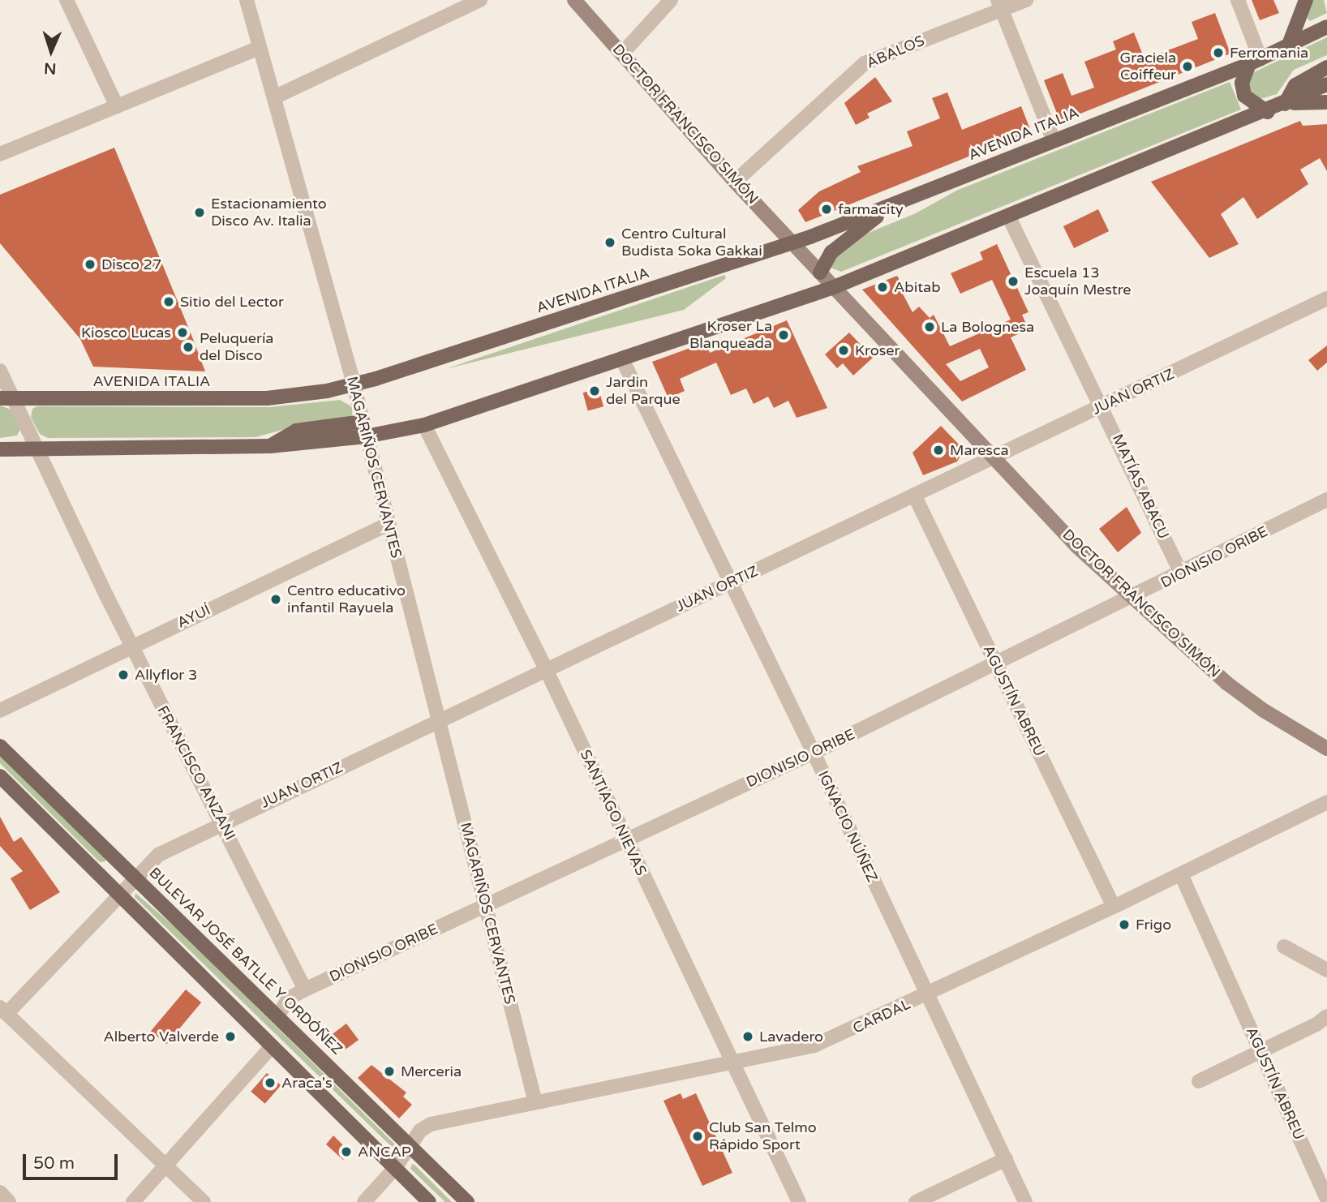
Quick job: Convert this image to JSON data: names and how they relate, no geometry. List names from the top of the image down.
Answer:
{
  "streets": {
    "main road": ["AVENIDA ITALIA", "BULEVAR JOSÉ BATLLE Y ORDÓÑEZ"],
    "street": [
      "ÁBALOS",
      "DOCTOR FRANCISCO SIMÓN",
      "JUAN ORTIZ",
      "MAGARIÑOS CERVANTES",
      "MATÍAS ABACU",
      "DIONISIO ORIBE",
      "AYUÍ",
      "AGUSTÍN ABREU",
      "FRANCISCO ANZANI",
      "SANTIAGO NIEVAS",
      "IGNACIO NÚÑEZ",
      "CARDAL"
    ]
  },
  "crossings": [
    ["ÁBALOS", "DOCTOR FRANCISCO SIMÓN"],
    ["DOCTOR FRANCISCO SIMÓN", "AVENIDA ITALIA"],
    ["DOCTOR FRANCISCO SIMÓN", "JUAN ORTIZ"],
    ["DOCTOR FRANCISCO SIMÓN", "DIONISIO ORIBE"],
    ["AVENIDA ITALIA", "MAGARIÑOS CERVANTES"],
    ["AVENIDA ITALIA", "FRANCISCO ANZANI"],
    ["JUAN ORTIZ", "MAGARIÑOS CERVANTES"],
    ["JUAN ORTIZ", "MATÍAS ABACU"],
    ["JUAN ORTIZ", "AGUSTÍN ABREU"],
    ["JUAN ORTIZ", "FRANCISCO ANZANI"],
    ["JUAN ORTIZ", "SANTIAGO NIEVAS"],
    ["JUAN ORTIZ", "IGNACIO NÚÑEZ"],
    ["JUAN ORTIZ", "BULEVAR JOSÉ BATLLE Y ORDÓÑEZ"],
    ["MAGARIÑOS CERVANTES", "DIONISIO ORIBE"],
    ["MAGARIÑOS CERVANTES", "AYUÍ"],
    ["MAGARIÑOS CERVANTES", "CARDAL"],
    ["MATÍAS ABACU", "DIONISIO ORIBE"],
    ["DIONISIO ORIBE", "AGUSTÍN ABREU"],
    ["DIONISIO ORIBE", "FRANCISCO ANZANI"],
    ["DIONISIO ORIBE", "SANTIAGO NIEVAS"],
    ["DIONISIO ORIBE", "IGNACIO NÚÑEZ"],
    ["DIONISIO ORIBE", "BULEVAR JOSÉ BATLLE Y ORDÓÑEZ"],
    ["AYUÍ", "FRANCISCO ANZANI"],
    ["AGUSTÍN ABREU", "CARDAL"],
    ["SANTIAGO NIEVAS", "CARDAL"],
    ["IGNACIO NÚÑEZ", "CARDAL"],
    ["BULEVAR JOSÉ BATLLE Y ORDÓÑEZ", "CARDAL"]
  ],
  "places": [
    "Ferromania",
    "Graciela Coiffeur",
    "farmacity",
    "Estacionamiento Disco Av. Italia",
    "Centro Cultural Budista Soka Gakkai",
    "Disco 27",
    "Escuela 13 Joaquín Mestre",
    "Abitab",
    "Sitio del Lector",
    "La Bolognesa",
    "Kiosco Lucas",
    "Kroser La Blanqueada",
    "Peluquería del Disco",
    "Kroser",
    "Jardin del Parque",
    "Maresca",
    "Centro educativo infantil Rayuela",
    "Allyflor 3",
    "Frigo",
    "Alberto Valverde",
    "Lavadero",
    "Merceria",
    "Araca's",
    "Club San Telmo Rápido Sport",
    "ANCAP"
  ],
  "scale_bar": "50 m",
  "north": "bottom"
}
